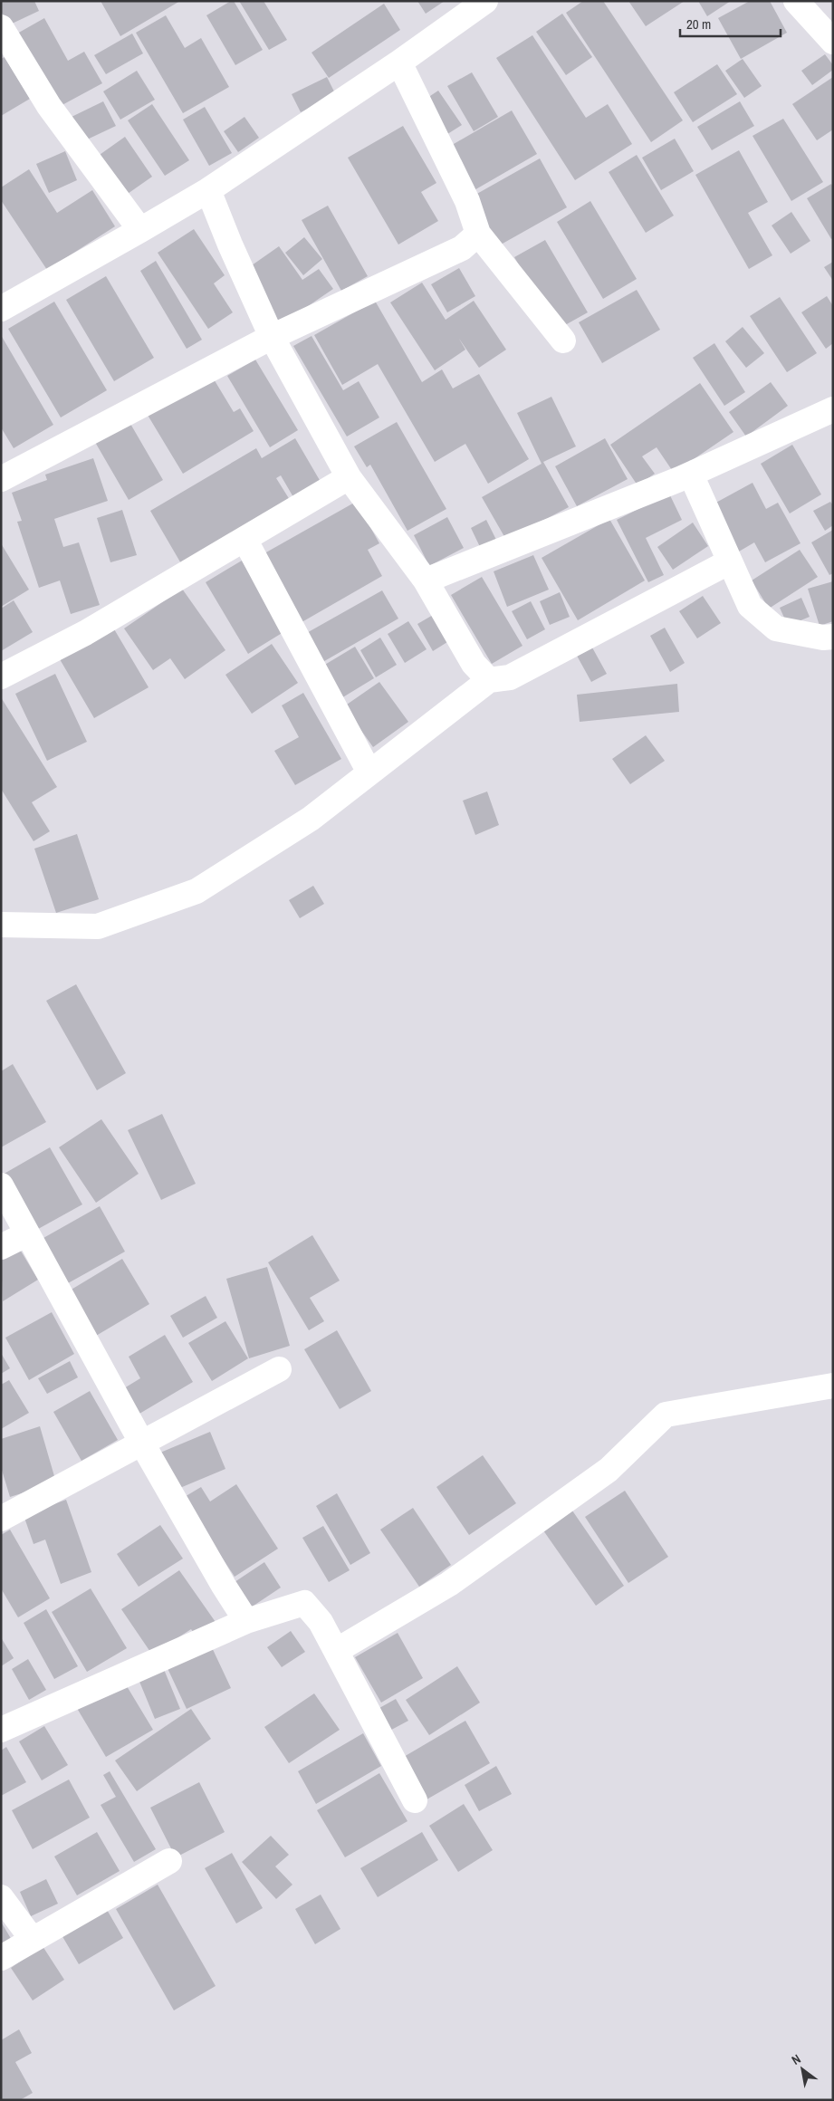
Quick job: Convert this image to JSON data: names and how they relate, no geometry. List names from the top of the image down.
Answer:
{
  "scale_bar": "20 m",
  "north": "top left"
}
